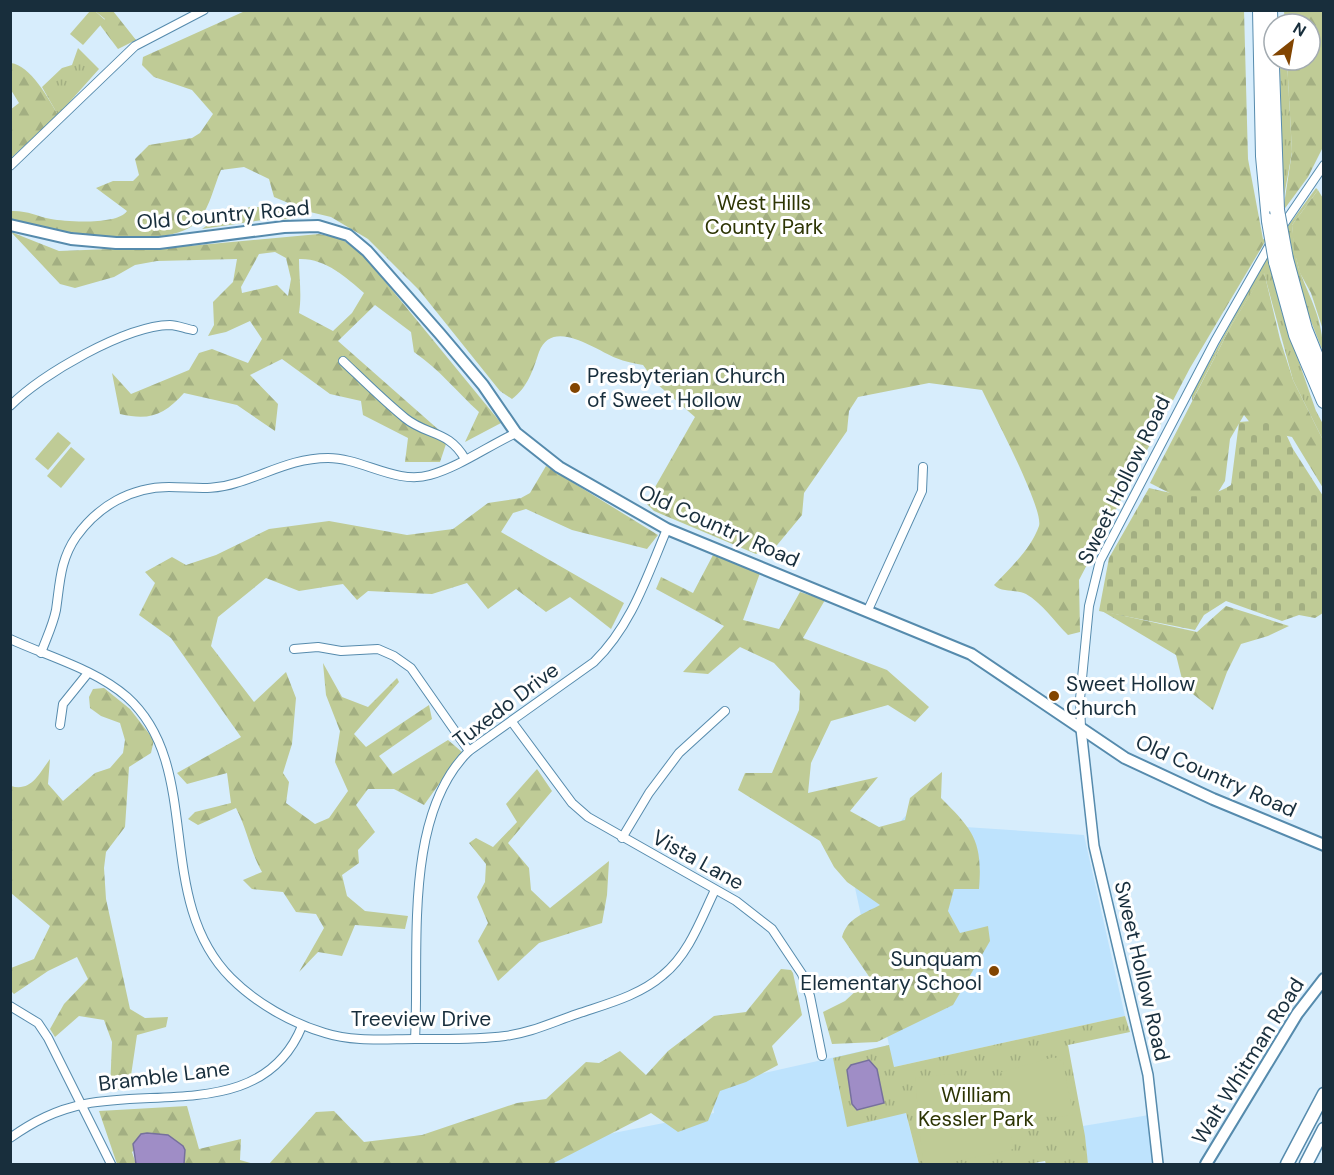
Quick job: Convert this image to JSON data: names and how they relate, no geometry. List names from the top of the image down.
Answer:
{
  "streets": {
    "main road": ["Old Country Road", "Walt Whitman Road"],
    "street": [
      "Sweet Hollow Road",
      "Tuxedo Drive",
      "Vista Lane",
      "Treeview Drive",
      "Bramble Lane"
    ]
  },
  "crossings": [
    ["Old Country Road", "Sweet Hollow Road"],
    ["Old Country Road", "Tuxedo Drive"],
    ["Tuxedo Drive", "Vista Lane"],
    ["Tuxedo Drive", "Treeview Drive"],
    ["Vista Lane", "Treeview Drive"],
    ["Treeview Drive", "Bramble Lane"]
  ],
  "parks": ["West Hills County Park", "William Kessler Park"],
  "places": ["Presbyterian Church of Sweet Hollow", "Sweet Hollow Church", "Sunquam Elementary School"],
  "north": "top right"
}
